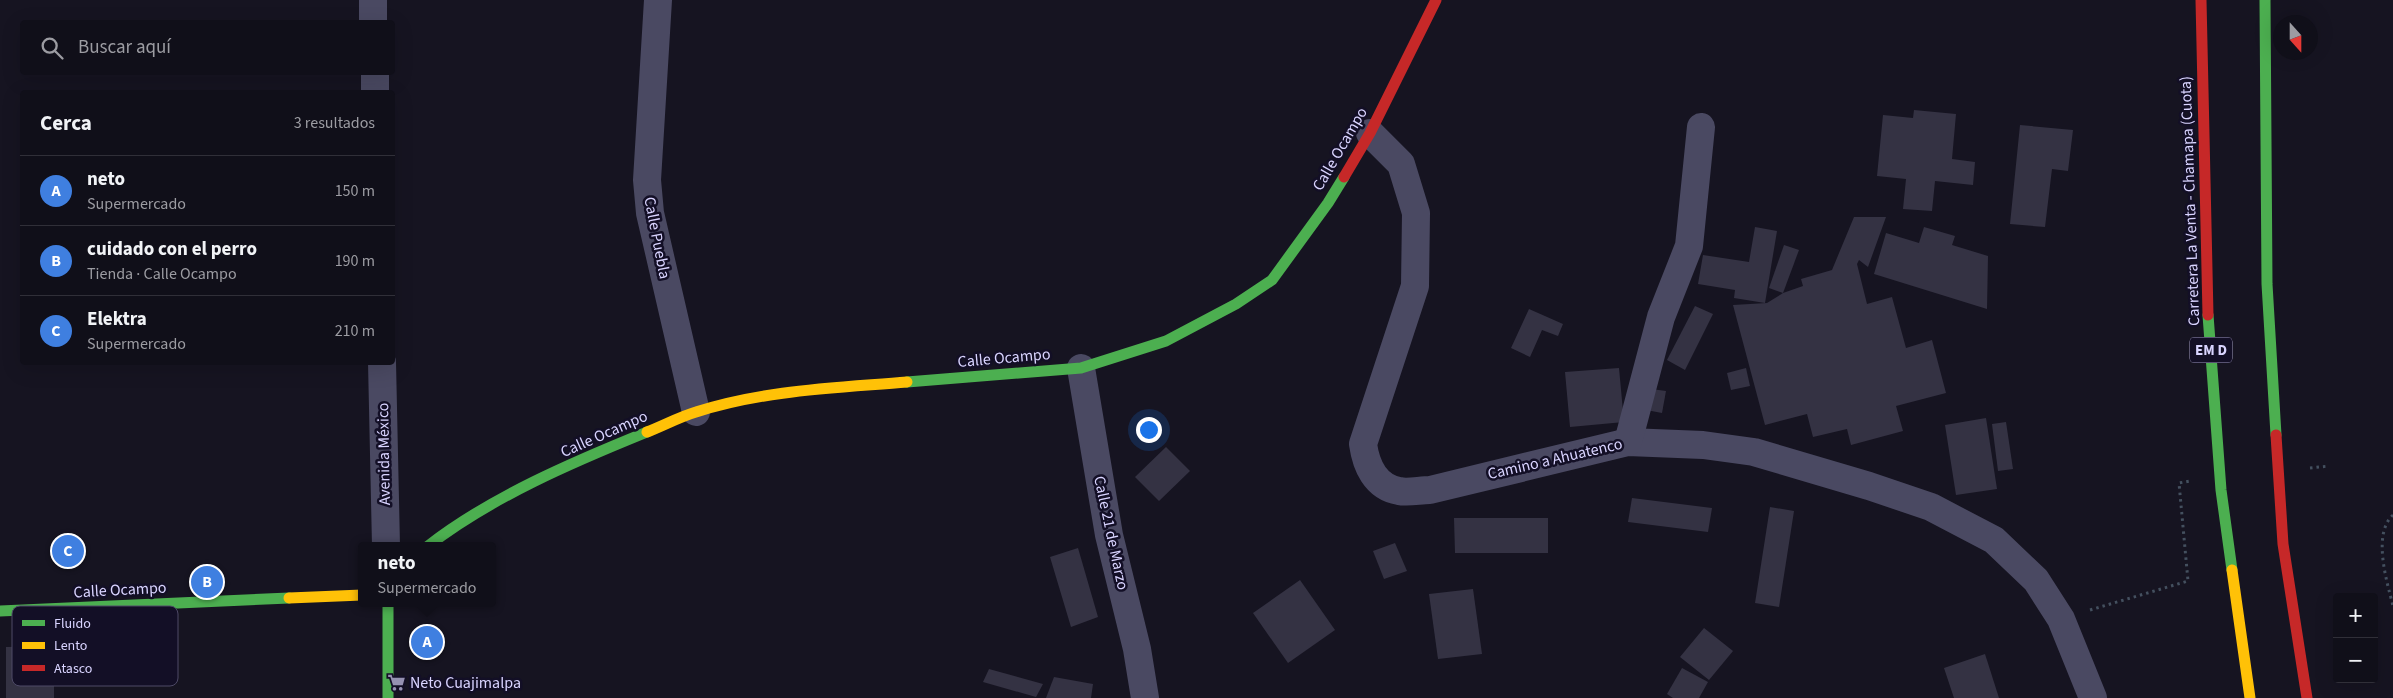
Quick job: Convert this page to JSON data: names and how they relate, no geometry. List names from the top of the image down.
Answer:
{
  "streets": {
    "main road": ["Calle Ocampo", "Carretera La Venta - Chamapa (Cuota)", "EM D"],
    "street": [
      "Calle Puebla",
      "Avenida México",
      "Camino a Ahuatenco",
      "Calle 21 de Marzo"
    ]
  },
  "crossings": [
    ["Calle Ocampo", "Calle Puebla"],
    ["Calle Ocampo", "Camino a Ahuatenco"],
    ["Calle Ocampo", "Calle 21 de Marzo"]
  ],
  "places": {
    "supermarket": ["Neto Cuajimalpa"]
  },
  "legend": ["Fluido", "Lento", "Atasco"],
  "north": "bottom",
  "page": {
    "search": "Buscar aquí",
    "heading": ["Cerca", "3 resultados"],
    "list": [
      {
        "mark": "A",
        "name": "neto",
        "note": "Supermercado",
        "value": "150 m"
      },
      {
        "mark": "B",
        "name": "cuidado con el perro",
        "note": "Tienda · Calle Ocampo",
        "value": "190 m"
      },
      {
        "mark": "C",
        "name": "Elektra",
        "note": "Supermercado",
        "value": "210 m"
      }
    ],
    "pins": ["C", "B", "A"],
    "popup": ["neto", "Supermercado"],
    "map_buttons": ["+", "−"]
  }
}
